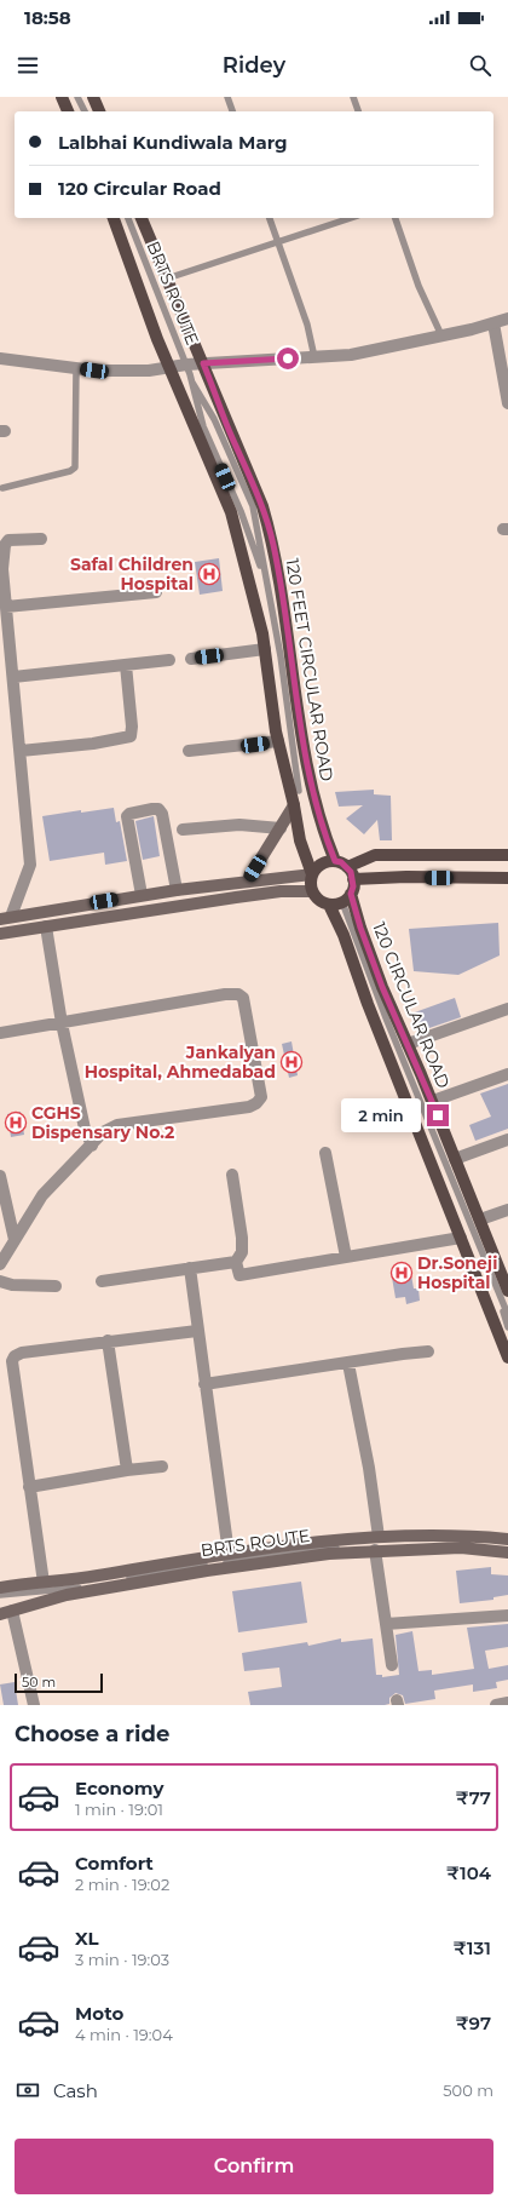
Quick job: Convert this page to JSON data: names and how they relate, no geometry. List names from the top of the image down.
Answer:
{
  "streets": {
    "main road": ["120 FEET CIRCULAR ROAD", "120 CIRCULAR ROAD"],
    "lane": ["BRTS ROUTE"]
  },
  "crossings": [
    ["120 FEET CIRCULAR ROAD", "120 CIRCULAR ROAD"]
  ],
  "places": {
    "hospital": [
      "Safal Children Hospital",
      "Jankalyan Hospital, Ahmedabad",
      "CGHS Dispensary No.2",
      "Dr.Soneji Hospital"
    ]
  },
  "scale_bar": "50 m",
  "page": {
    "status": "18:58",
    "header": "Ridey",
    "banner": ["Lalbhai Kundiwala Marg", "120 Circular Road"],
    "bubble": "2 min",
    "scale": "50 m",
    "heading": "Choose a ride",
    "list": [
      {
        "name": "Economy",
        "note": "1 min · 19:01",
        "value": "₹77"
      },
      {
        "name": "Comfort",
        "note": "2 min · 19:02",
        "value": "₹104"
      },
      {
        "name": "XL",
        "note": "3 min · 19:03",
        "value": "₹131"
      },
      {
        "name": "Moto",
        "note": "4 min · 19:04",
        "value": "₹97"
      }
    ],
    "pay": ["Cash", "500 m"],
    "buttons": "Confirm"
  }
}
